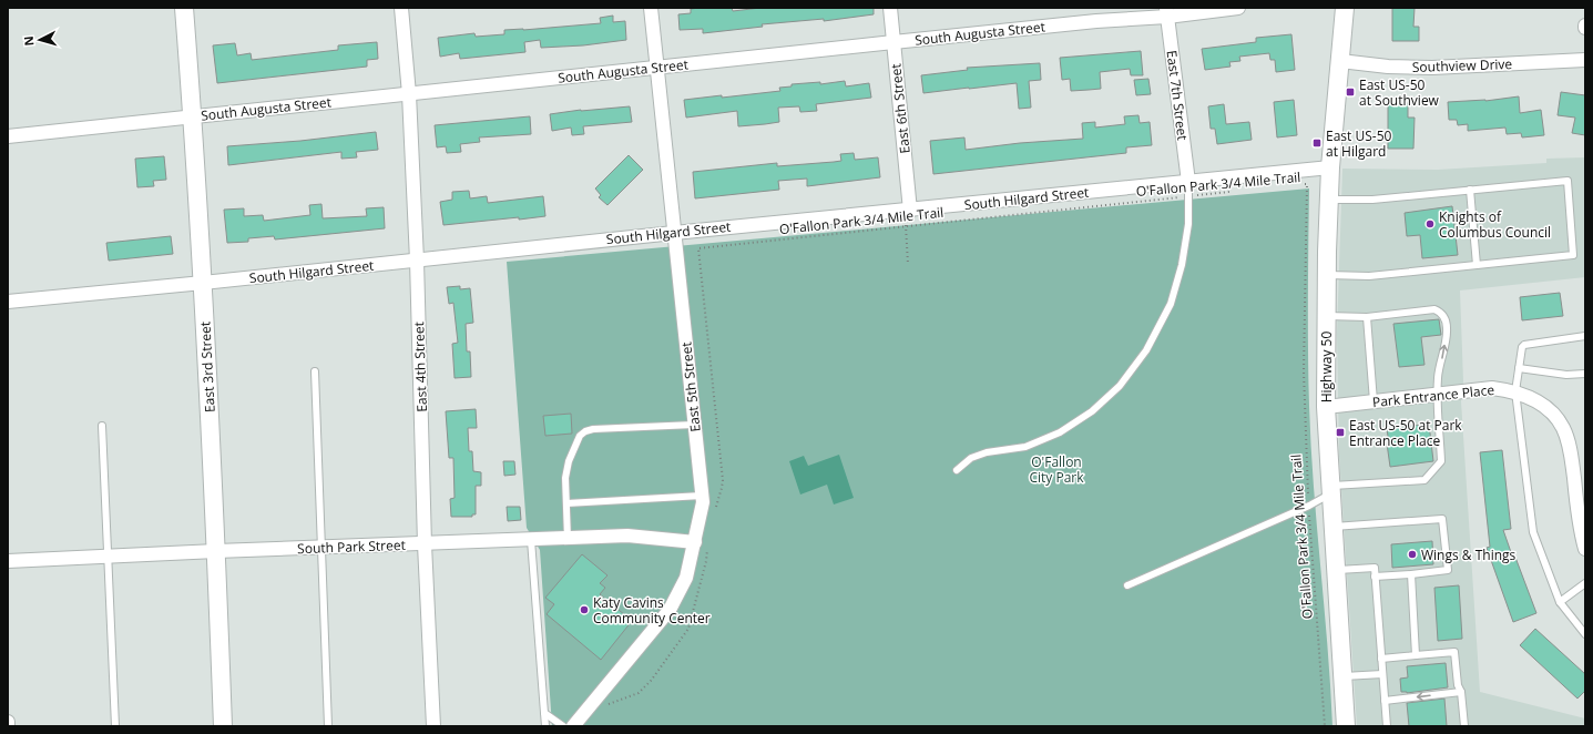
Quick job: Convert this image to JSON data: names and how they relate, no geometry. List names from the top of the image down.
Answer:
{
  "streets": {
    "main road": ["East 3rd Street", "Highway 50"],
    "street": [
      "South Augusta Street",
      "Southview Drive",
      "East 7th Street",
      "East 6th Street",
      "South Hilgard Street",
      "East 4th Street",
      "East 5th Street",
      "Park Entrance Place",
      "South Park Street"
    ],
    "path": ["O'Fallon Park 3/4 Mile Trail"]
  },
  "crossings": [
    ["South Augusta Street", "East 7th Street"],
    ["South Augusta Street", "East 6th Street"],
    ["South Augusta Street", "East 3rd Street"],
    ["South Augusta Street", "East 4th Street"],
    ["South Augusta Street", "East 5th Street"],
    ["Southview Drive", "Highway 50"],
    ["East 7th Street", "South Hilgard Street"],
    ["East 6th Street", "South Hilgard Street"],
    ["South Hilgard Street", "East 3rd Street"],
    ["South Hilgard Street", "East 4th Street"],
    ["South Hilgard Street", "Highway 50"],
    ["South Hilgard Street", "East 5th Street"],
    ["East 3rd Street", "South Park Street"],
    ["East 4th Street", "South Park Street"],
    ["Highway 50", "Park Entrance Place"],
    ["East 5th Street", "South Park Street"]
  ],
  "parks": ["O'Fallon City Park"],
  "places": {
    "transit": ["East US-50 at Southview", "East US-50 at Hilgard", "East US-50 at Park Entrance Place"],
    "other": ["Knights of Columbus Council", "Wings & Things", "Katy Cavins Community Center"]
  },
  "north": "left"
}
